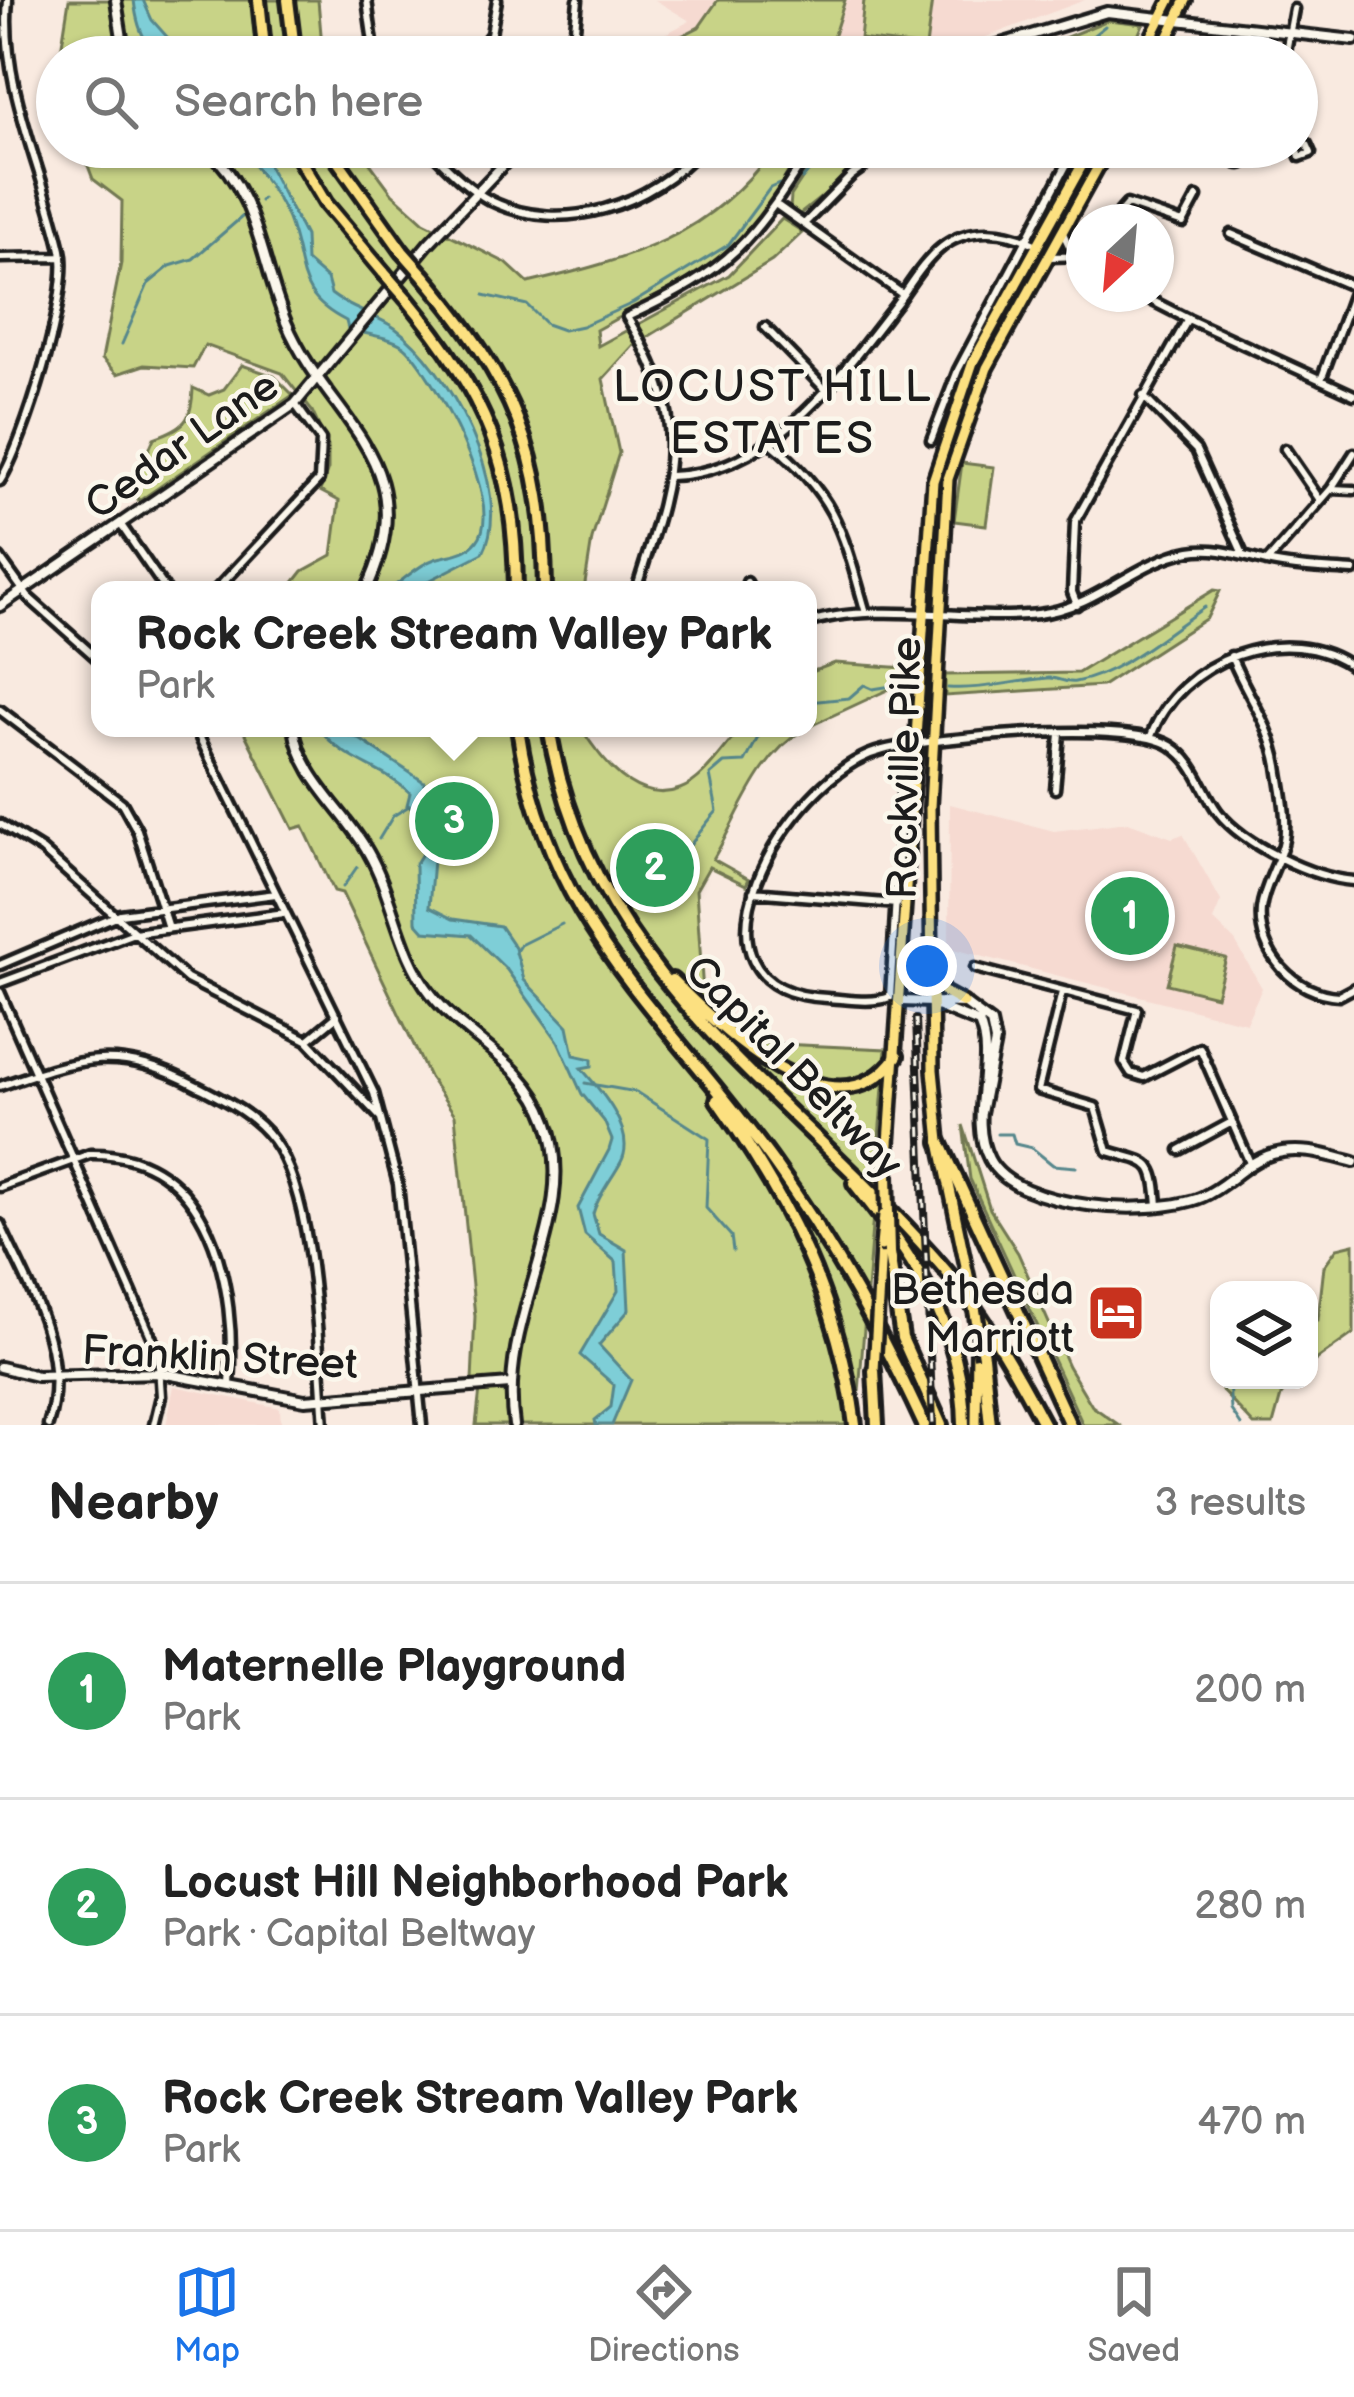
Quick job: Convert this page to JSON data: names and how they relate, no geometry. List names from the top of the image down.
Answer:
{
  "streets": {
    "highway": ["Capital Beltway"],
    "main road": ["Rockville Pike"],
    "street": ["Cedar Lane", "Franklin Street"]
  },
  "districts": ["LOCUST HILL ESTATES"],
  "places": {
    "hotel": ["Bethesda Marriott"]
  },
  "north": "bottom left",
  "page": {
    "search": "Search here",
    "popup": ["Rock Creek Stream Valley Park", "Park"],
    "pins": ["3", "2", "1"],
    "heading": ["Nearby", "3 results"],
    "list": [
      {
        "mark": "1",
        "name": "Maternelle Playground",
        "note": "Park",
        "value": "200 m"
      },
      {
        "mark": "2",
        "name": "Locust Hill Neighborhood Park",
        "note": "Park · Capital Beltway",
        "value": "280 m"
      },
      {
        "mark": "3",
        "name": "Rock Creek Stream Valley Park",
        "note": "Park",
        "value": "470 m"
      }
    ],
    "nav": ["Map", "Directions", "Saved"]
  }
}
